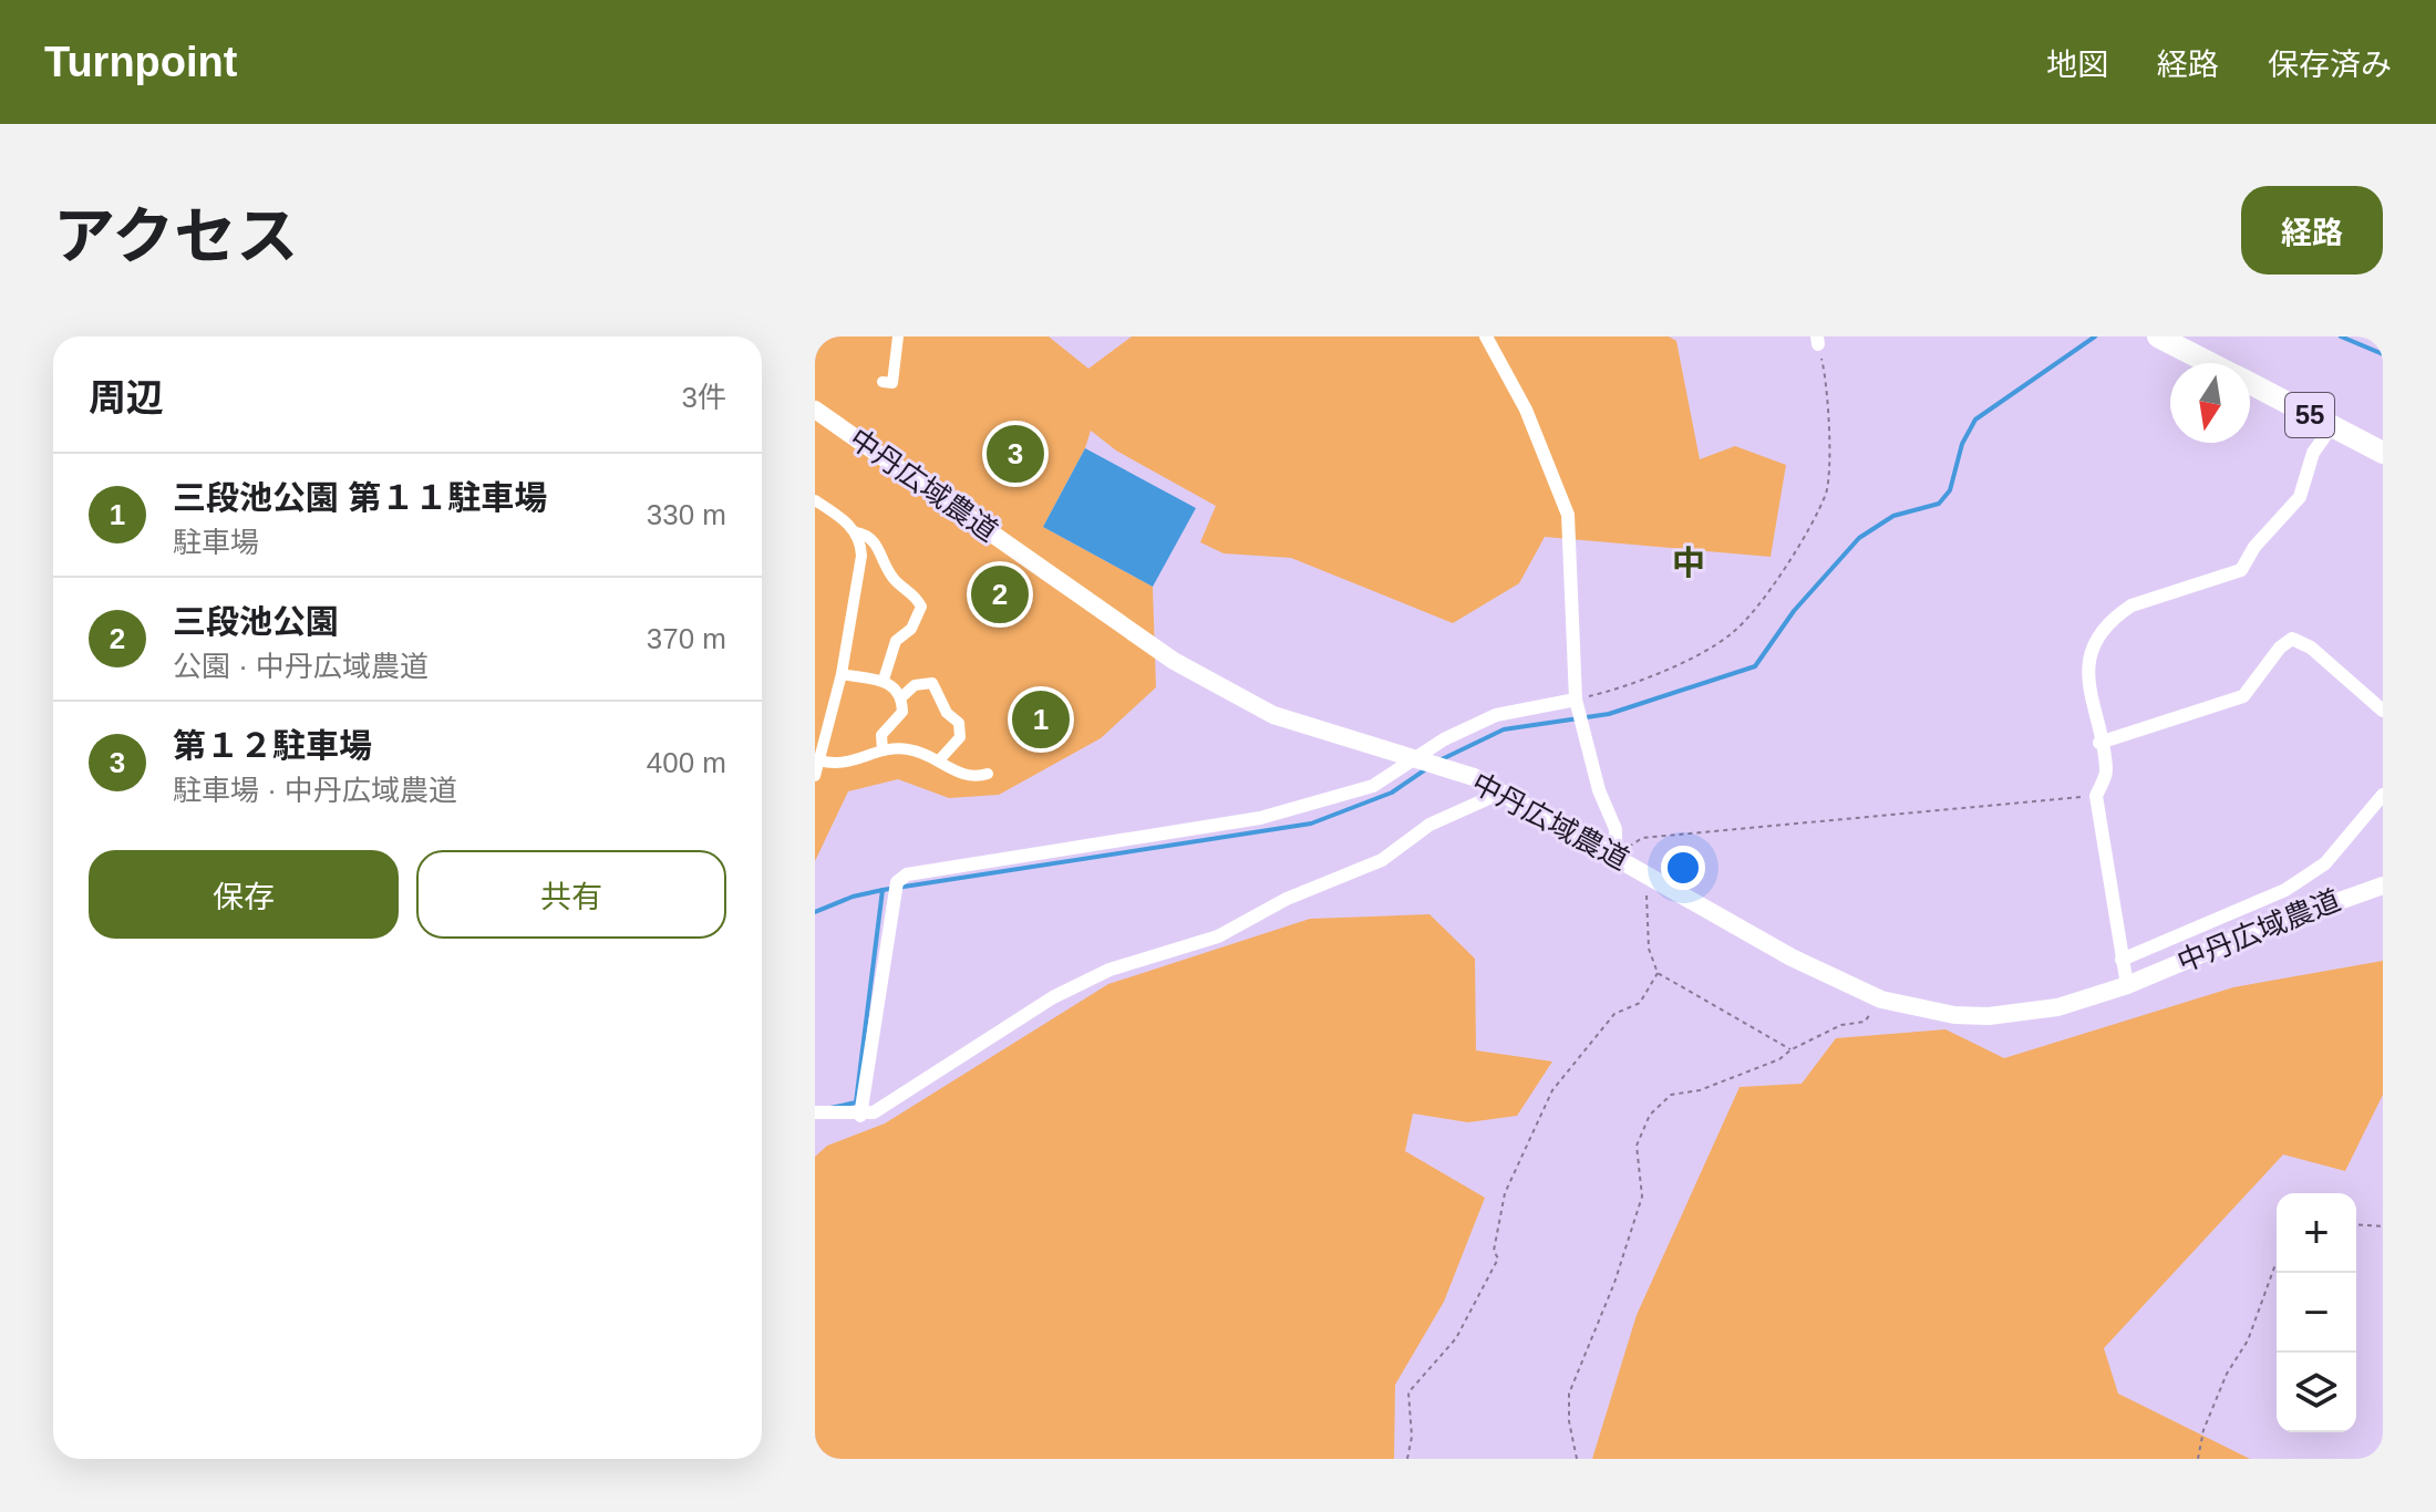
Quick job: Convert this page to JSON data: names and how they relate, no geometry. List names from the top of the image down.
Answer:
{
  "streets": {
    "main road": ["55"],
    "street": ["中丹広域農道"]
  },
  "districts": ["中"],
  "north": "bottom",
  "page": {
    "header": "Turnpoint",
    "nav": ["地図", "経路", "保存済み"],
    "title": "アクセス",
    "buttons": [
      "経路",
      ["保存", "共有"]
    ],
    "heading": ["周辺", "3件"],
    "pins": ["3", "2", "1"],
    "list": [
      {
        "mark": "1",
        "name": "三段池公園 第１１駐車場",
        "note": "駐車場",
        "value": "330 m"
      },
      {
        "mark": "2",
        "name": "三段池公園",
        "note": "公園 · 中丹広域農道",
        "value": "370 m"
      },
      {
        "mark": "3",
        "name": "第１２駐車場",
        "note": "駐車場 · 中丹広域農道",
        "value": "400 m"
      }
    ],
    "map_buttons": ["+", "−"]
  }
}
